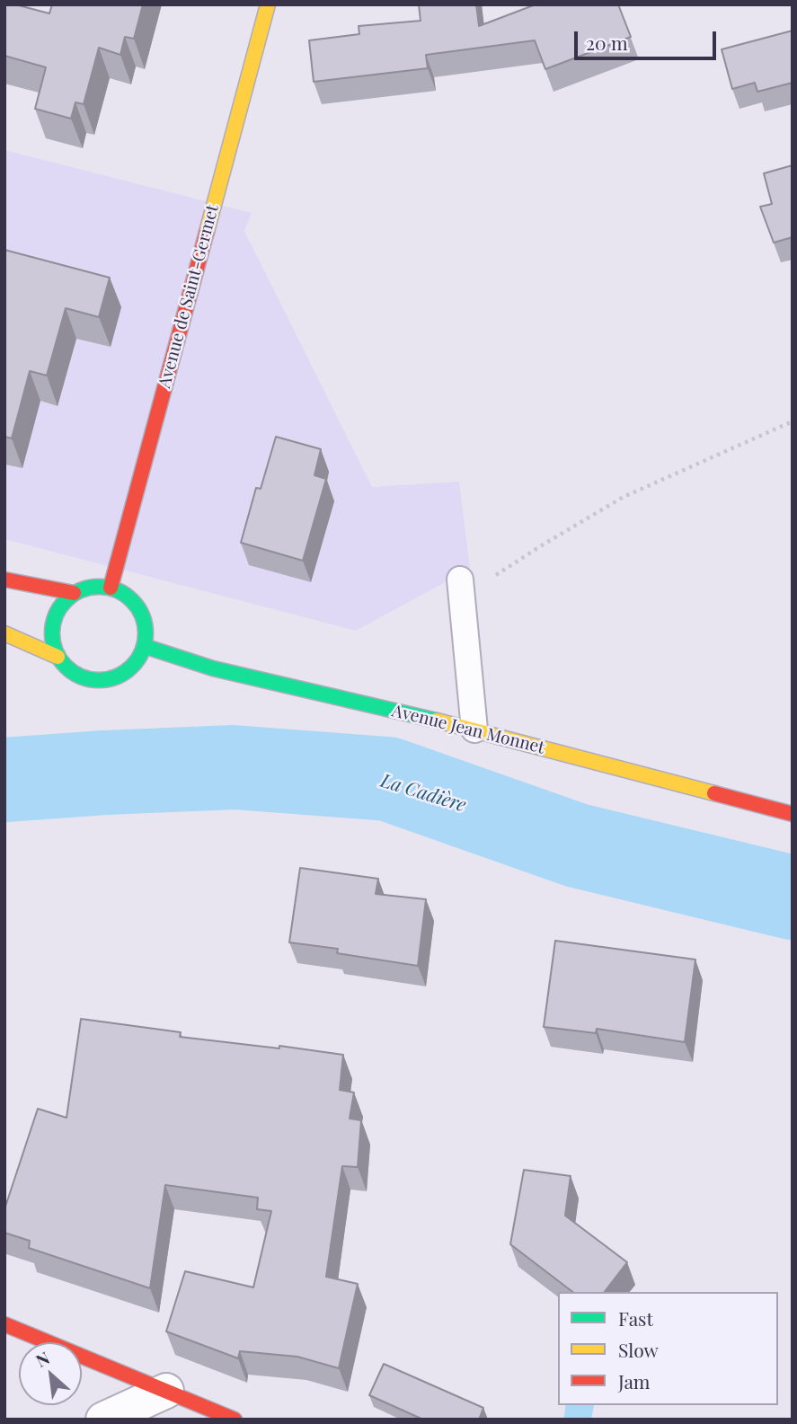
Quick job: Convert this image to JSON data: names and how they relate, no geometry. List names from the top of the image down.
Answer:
{
  "streets": {
    "street": ["Avenue de Saint-Germet", "Avenue Jean Monnet"]
  },
  "crossings": [
    ["Avenue de Saint-Germet", "Avenue Jean Monnet"]
  ],
  "water": ["La Cadière"],
  "legend": ["Fast", "Slow", "Jam"],
  "scale_bar": "20 m",
  "north": "top left"
}
